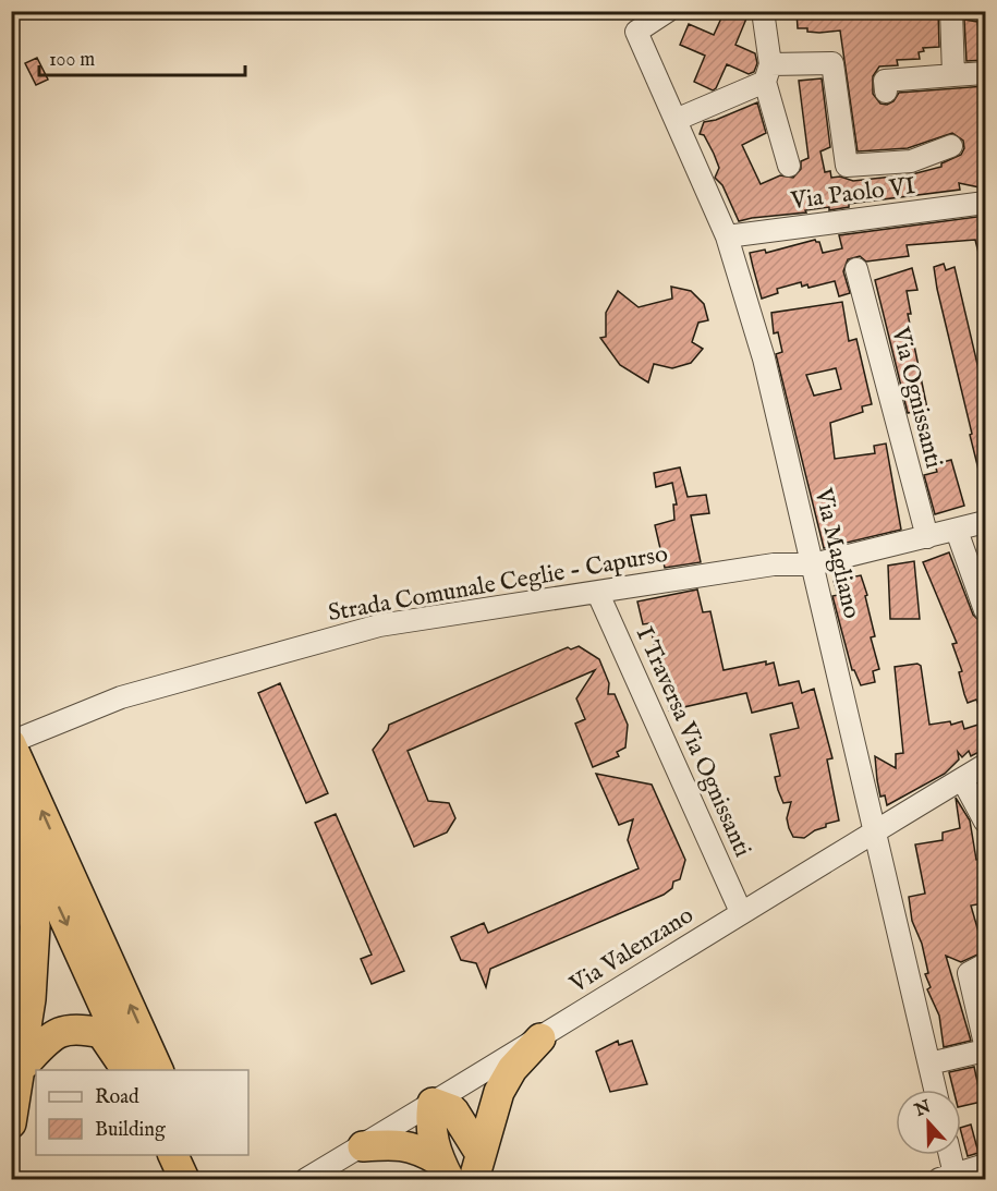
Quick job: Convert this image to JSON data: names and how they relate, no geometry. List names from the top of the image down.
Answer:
{
  "streets": {
    "street": [
      "Via Paolo VI",
      "Via Ognissanti",
      "Via Magliano",
      "Strada Comunale Ceglie - Capurso",
      "I Traversa Via Ognissanti",
      "Via Valenzano"
    ]
  },
  "crossings": [
    ["Via Paolo VI", "Via Magliano"],
    ["Via Magliano", "Strada Comunale Ceglie - Capurso"],
    ["Via Magliano", "Via Valenzano"],
    ["Strada Comunale Ceglie - Capurso", "I Traversa Via Ognissanti"],
    ["I Traversa Via Ognissanti", "Via Valenzano"]
  ],
  "legend": ["Road", "Building"],
  "scale_bar": "100 m",
  "north": "top"
}
